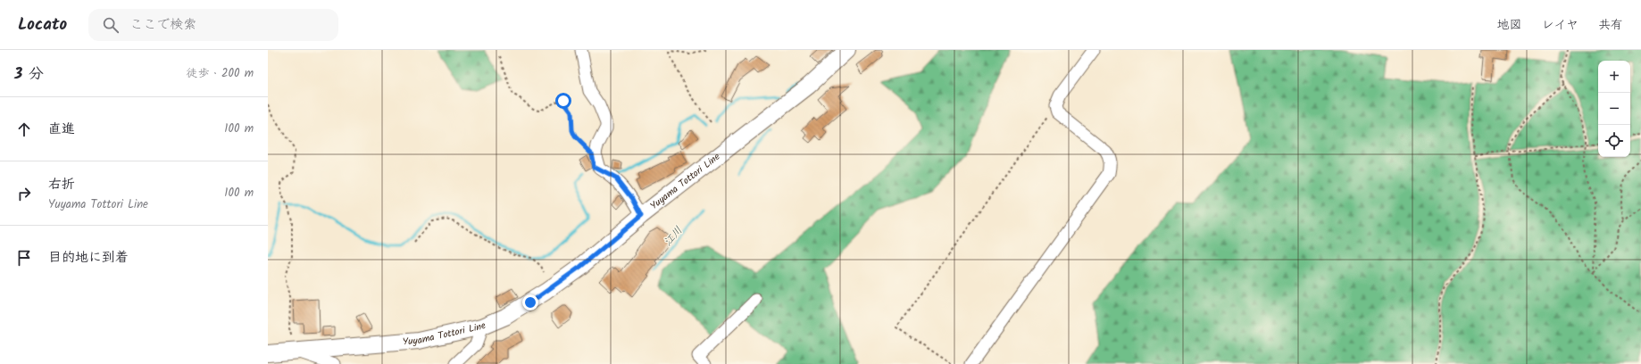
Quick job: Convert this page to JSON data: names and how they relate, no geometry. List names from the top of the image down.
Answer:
{
  "streets": {
    "main road": ["Yuyama Tottori Line"]
  },
  "water": ["江川"],
  "page": {
    "header": "Locato",
    "search": "ここで検索",
    "nav": ["地図", "レイヤ", "共有"],
    "heading": ["3 分", "徒歩 · 200 m"],
    "map_buttons": ["+", "−"],
    "list": [
      ["直進", "100 m"],
      ["右折", "Yuyama Tottori Line", "100 m"],
      "目的地に到着"
    ]
  }
}
